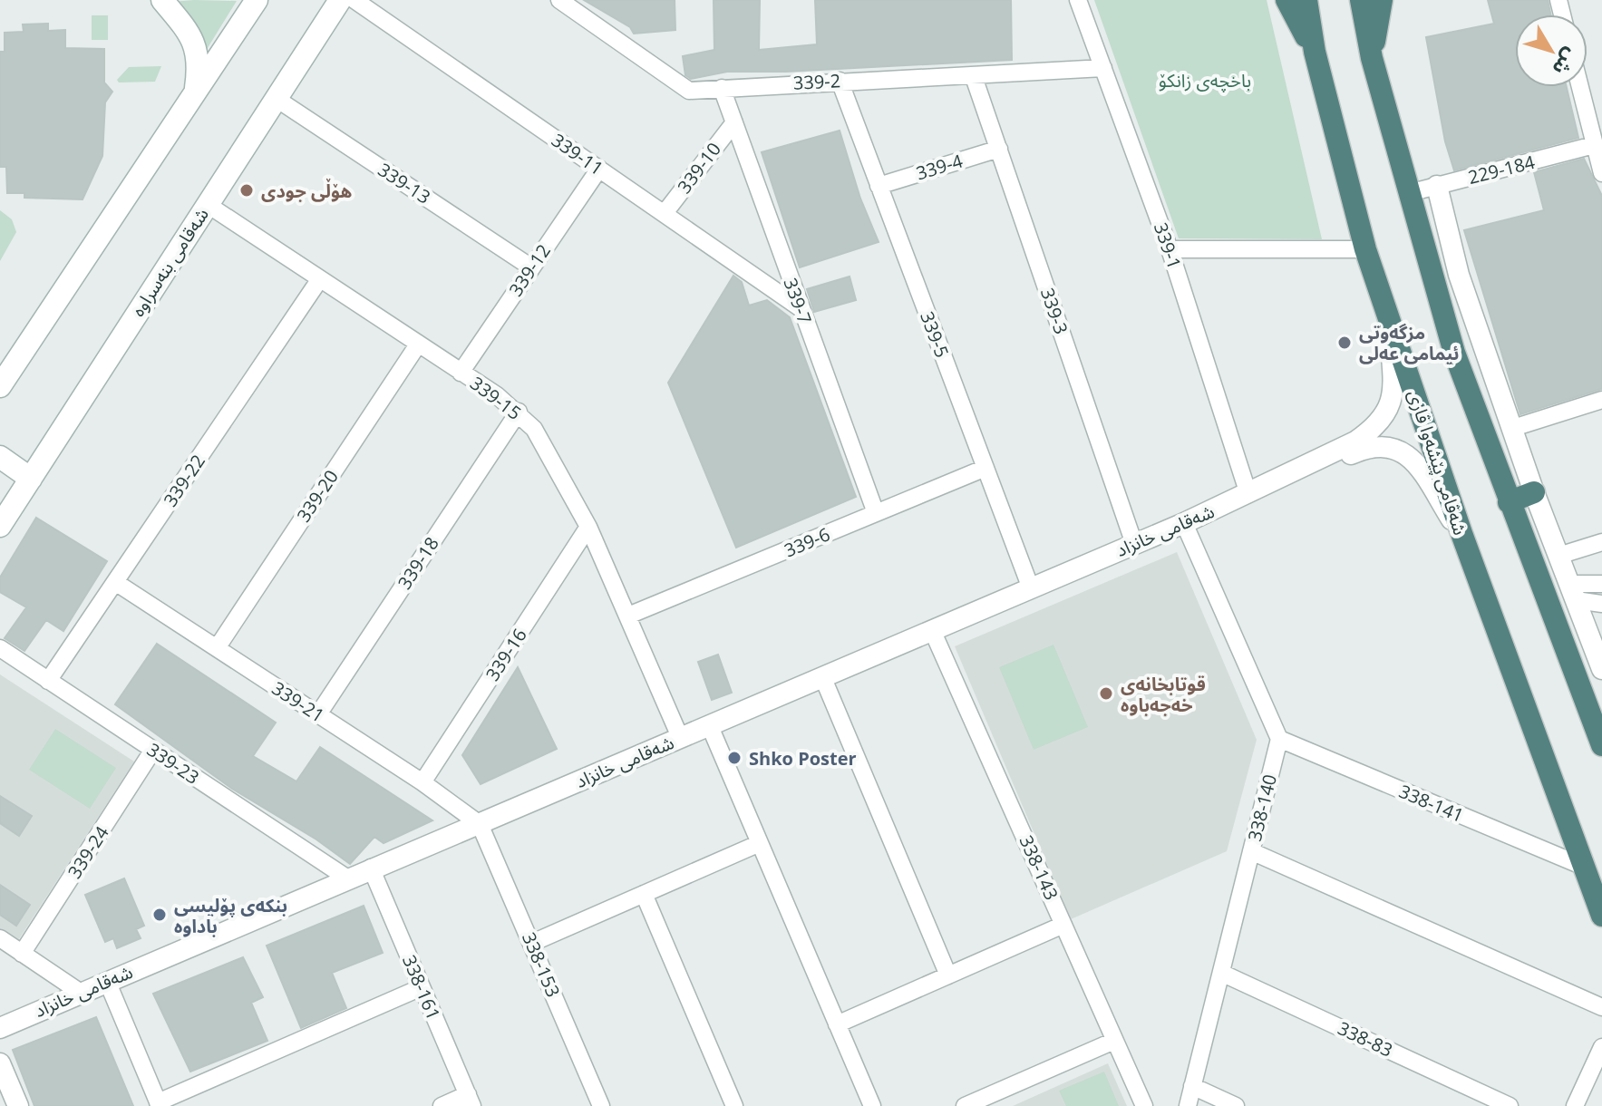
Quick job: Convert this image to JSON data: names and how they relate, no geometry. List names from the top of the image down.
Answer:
{
  "streets": {
    "highway": ["شەقامی پێشەوا قازی"],
    "main road": ["شەقامی بنەسراوە"],
    "street": [
      "339-2",
      "339-11",
      "339-4",
      "339-10",
      "229-184",
      "339-13",
      "339-1",
      "339-12",
      "339-7",
      "339-3",
      "339-5",
      "339-15",
      "339-22",
      "339-20",
      "شەقامی خانزاد",
      "339-6",
      "339-18",
      "339-16",
      "339-21",
      "339-23",
      "338-141",
      "338-140",
      "339-24",
      "338-143",
      "338-153",
      "338-161",
      "338-83"
    ]
  },
  "crossings": [
    ["339-2", "339-1"],
    ["339-2", "339-7"],
    ["339-2", "339-3"],
    ["339-2", "339-5"],
    ["339-11", "339-10"],
    ["339-11", "339-12"],
    ["339-11", "339-7"],
    ["339-4", "339-3"],
    ["339-4", "339-5"],
    ["339-10", "339-7"],
    ["339-13", "شەقامی بنەسراوە"],
    ["339-13", "339-12"],
    ["339-1", "شەقامی خانزاد"],
    ["شەقامی بنەسراوە", "339-15"],
    ["339-12", "339-15"],
    ["339-7", "339-6"],
    ["339-3", "شەقامی خانزاد"],
    ["339-5", "شەقامی خانزاد"],
    ["339-5", "339-6"],
    ["339-15", "339-22"],
    ["339-15", "339-20"],
    ["339-15", "شەقامی خانزاد"],
    ["339-15", "339-6"],
    ["339-15", "339-18"],
    ["339-15", "339-16"],
    ["شەقامی پێشەوا قازی", "شەقامی خانزاد"],
    ["شەقامی پێشەوا قازی", "338-141"],
    ["339-22", "339-21"],
    ["339-22", "339-23"],
    ["339-20", "339-21"],
    ["شەقامی خانزاد", "339-21"],
    ["شەقامی خانزاد", "339-23"],
    ["شەقامی خانزاد", "338-143"],
    ["شەقامی خانزاد", "338-153"],
    ["شەقامی خانزاد", "338-161"],
    ["339-18", "339-21"],
    ["339-16", "339-21"],
    ["339-21", "338-153"],
    ["339-23", "339-24"],
    ["338-141", "338-140"],
    ["338-140", "338-83"]
  ],
  "parks": ["باخچەی زانکۆ"],
  "places": [
    "هۆڵی جودی",
    "مزگەوتی ئیمامی عەلی",
    "قوتابخانەی خەجەباوە",
    "Shko Poster",
    "بنکەی پۆلیسی باداوە"
  ],
  "north": "bottom right"
}
